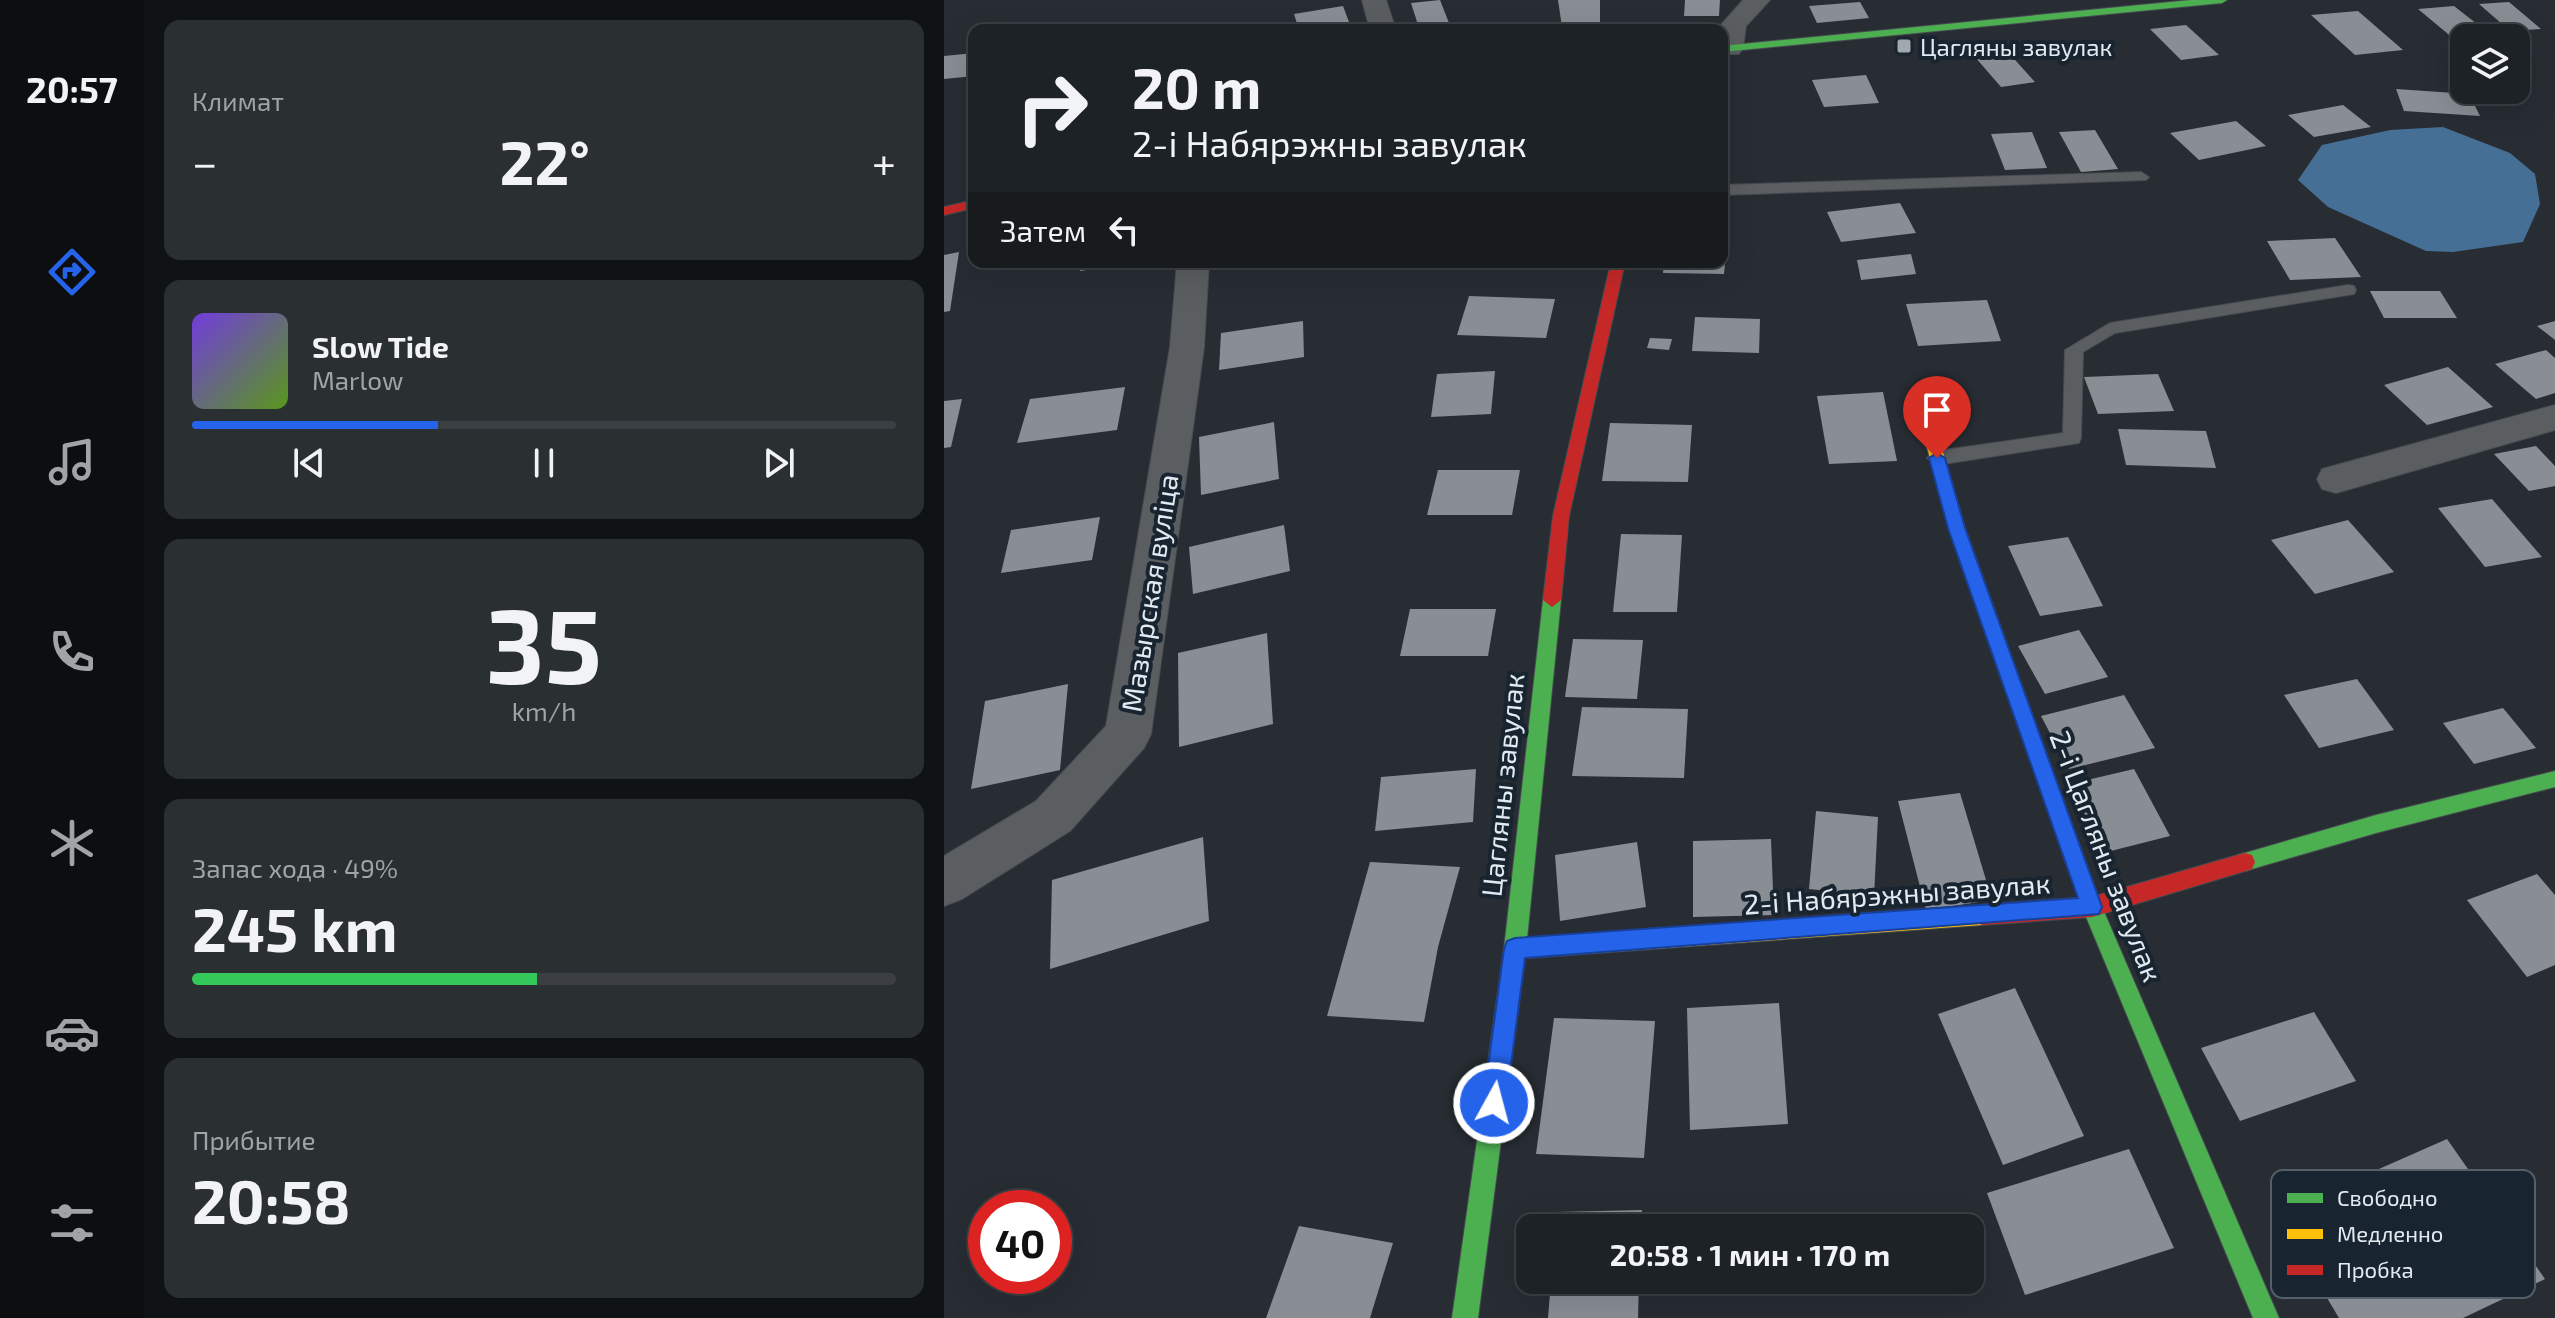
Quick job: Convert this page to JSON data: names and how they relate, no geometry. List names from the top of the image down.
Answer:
{
  "streets": {
    "street": [
      "Мазырская вуліца",
      "Цагляны завулак",
      "2-і Цагляны завулак",
      "2-і Набярэжны завулак"
    ]
  },
  "crossings": [
    ["Цагляны завулак", "2-і Набярэжны завулак"],
    ["2-і Цагляны завулак", "2-і Набярэжны завулак"]
  ],
  "places": {
    "transit": ["Цагляны завулак"]
  },
  "legend": ["Свободно", "Медленно", "Пробка"],
  "page": {
    "tabs": "20:57",
    "tile": [
      "Климат",
      ["35", "km/h"],
      ["Запас хода · 49%", "245 km"],
      ["Прибытие", "20:58"]
    ],
    "turn": ["20 m", "2-і Набярэжны завулак"],
    "heat": ["−", "22°", "+"],
    "then": "Затем",
    "song": ["Slow Tide", "Marlow"],
    "limit": "40",
    "trip": "20:58 · 1 мин · 170 m"
  }
}
